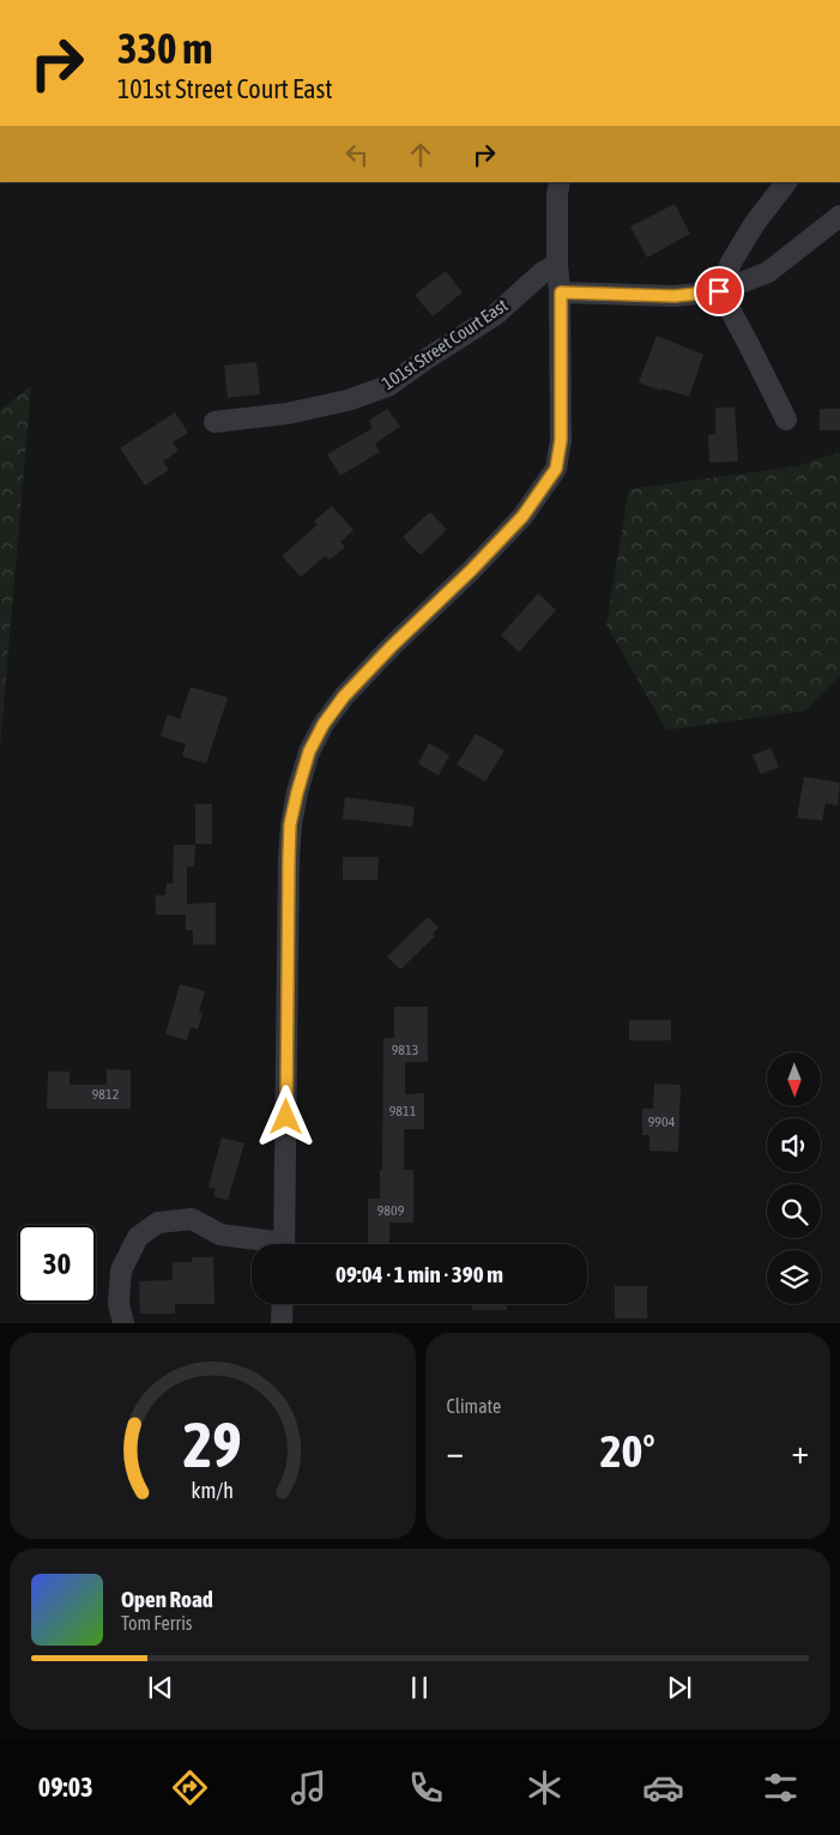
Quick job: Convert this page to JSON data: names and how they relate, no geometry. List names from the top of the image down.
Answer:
{
  "streets": {
    "street": ["101st Street Court East"]
  },
  "house_numbers": [
    "9813",
    "9812",
    "9811",
    "9904",
    "9809"
  ],
  "north": "bottom",
  "page": {
    "turn": ["330 m", "101st Street Court East"],
    "limit": "30",
    "trip": "09:04 · 1 min · 390 m",
    "tile": "Climate",
    "heat": ["−", "20°", "+"],
    "song": ["Open Road", "Tom Ferris"],
    "tabs": "09:03",
    "gauge": ["29", "km/h"]
  }
}
